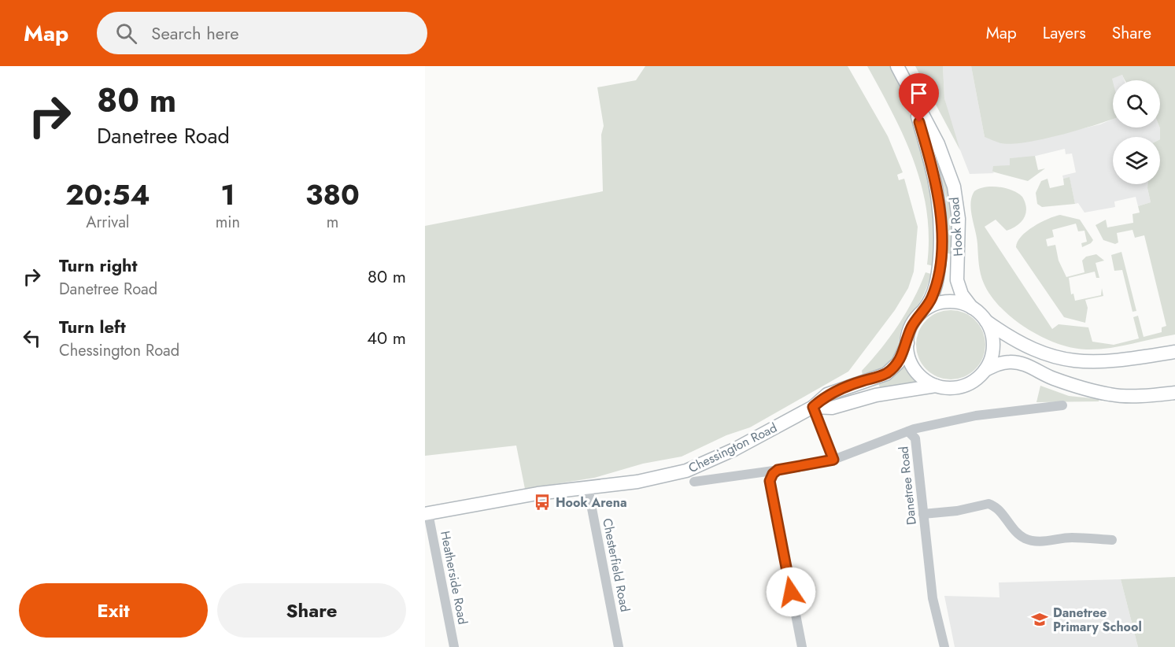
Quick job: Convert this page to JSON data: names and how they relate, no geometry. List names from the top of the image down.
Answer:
{
  "streets": {
    "main road": ["Hook Road", "Chessington Road"],
    "street": ["Danetree Road", "Chesterfield Road", "Heatherside Road"]
  },
  "crossings": [
    ["Hook Road", "Chessington Road"],
    ["Chessington Road", "Chesterfield Road"],
    ["Chessington Road", "Heatherside Road"]
  ],
  "places": {
    "bus stop": ["Hook Arena"],
    "school or university": ["Danetree Primary School"]
  },
  "page": {
    "header": "Map",
    "search": "Search here",
    "nav": ["Map", "Layers", "Share"],
    "turn": ["80 m", "Danetree Road"],
    "eta": [
      "20:54",
      "Arrival",
      "1",
      "min",
      "380",
      "m"
    ],
    "list": [
      {
        "name": "Turn right",
        "note": "Danetree Road",
        "value": "80 m"
      },
      {
        "name": "Turn left",
        "note": "Chessington Road",
        "value": "40 m"
      }
    ],
    "buttons": ["Exit", "Share"]
  }
}
